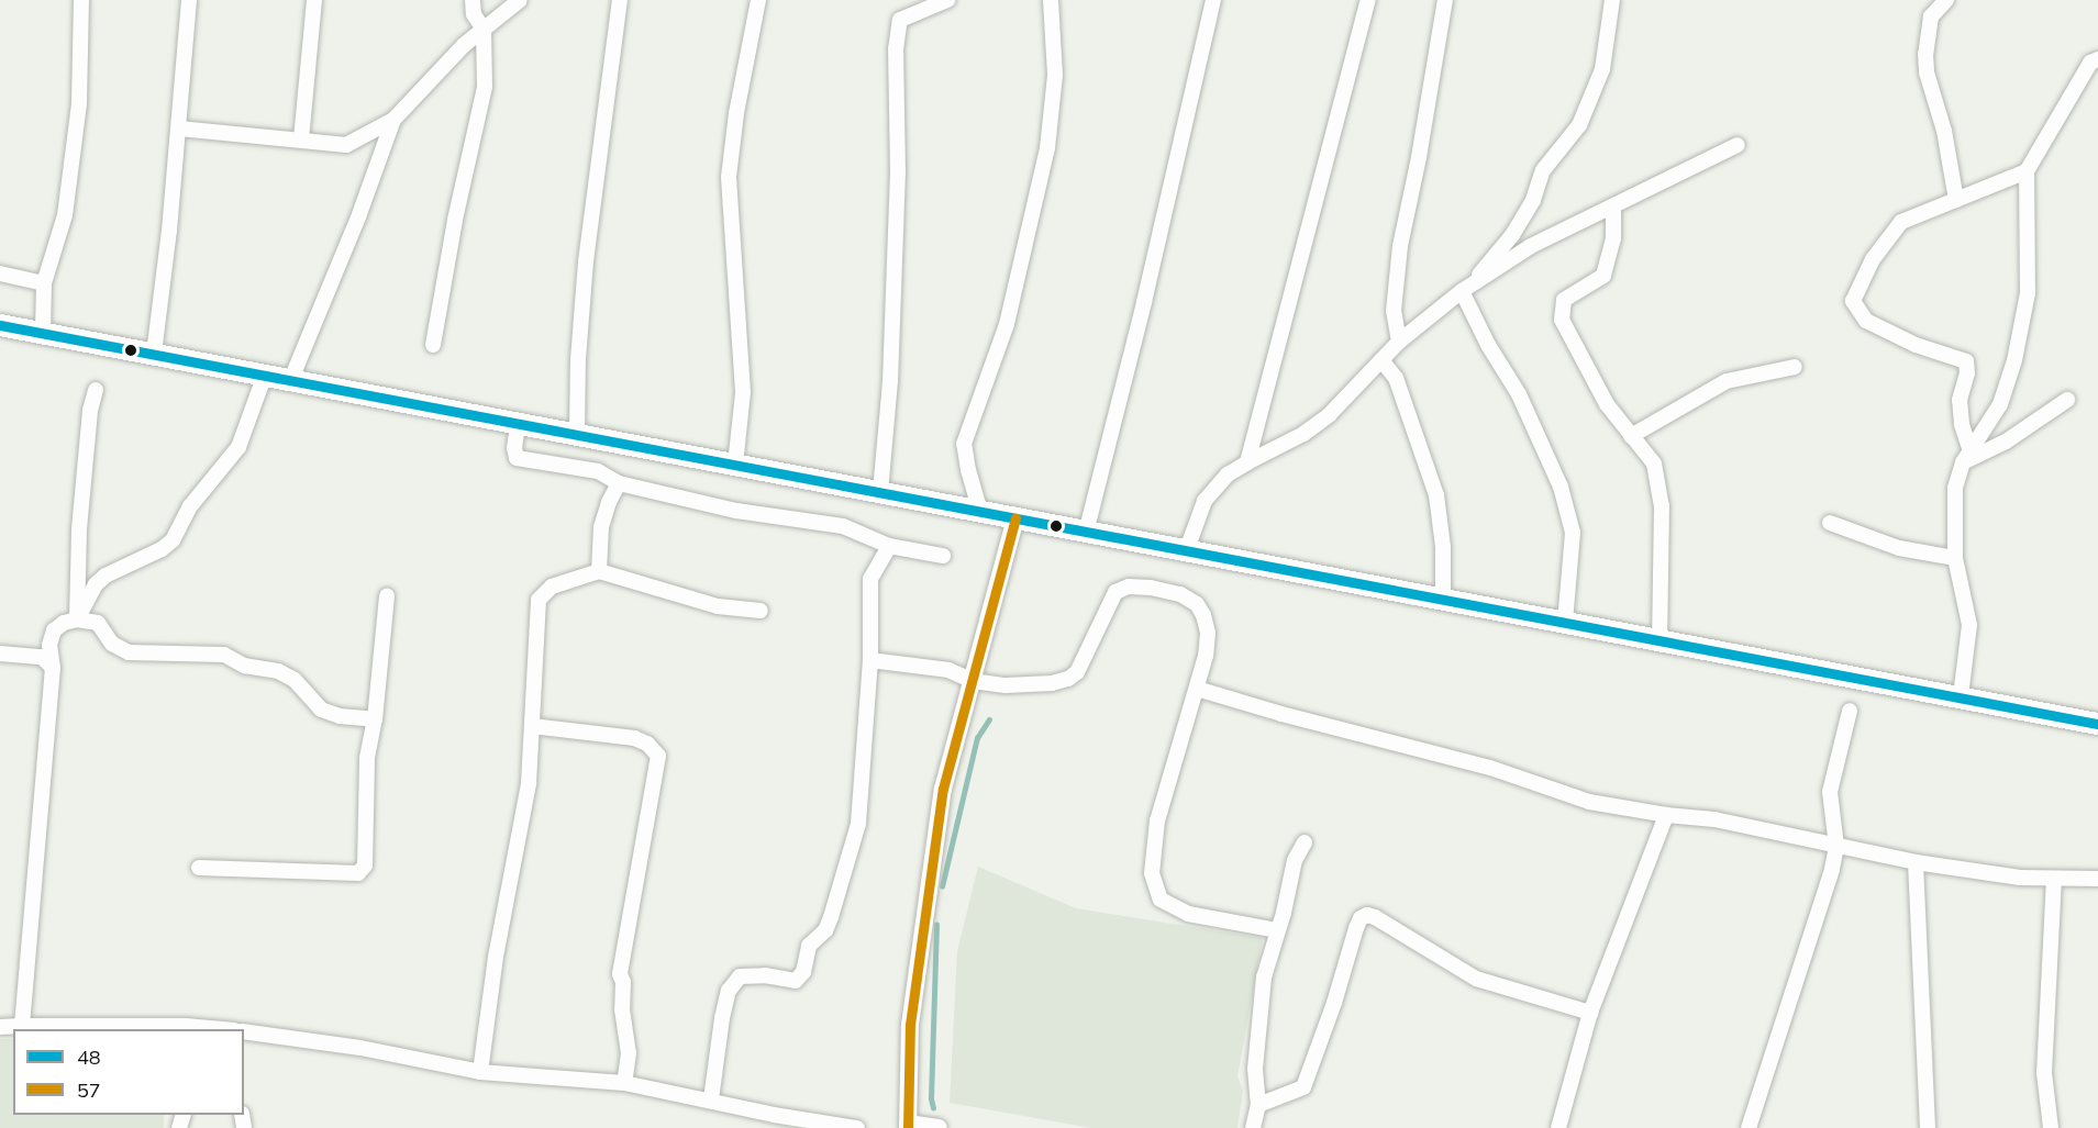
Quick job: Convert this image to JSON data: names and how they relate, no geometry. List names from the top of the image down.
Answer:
{
  "lines": ["transit line 48", "transit line 57"],
  "legend": ["48", "57"]
}
